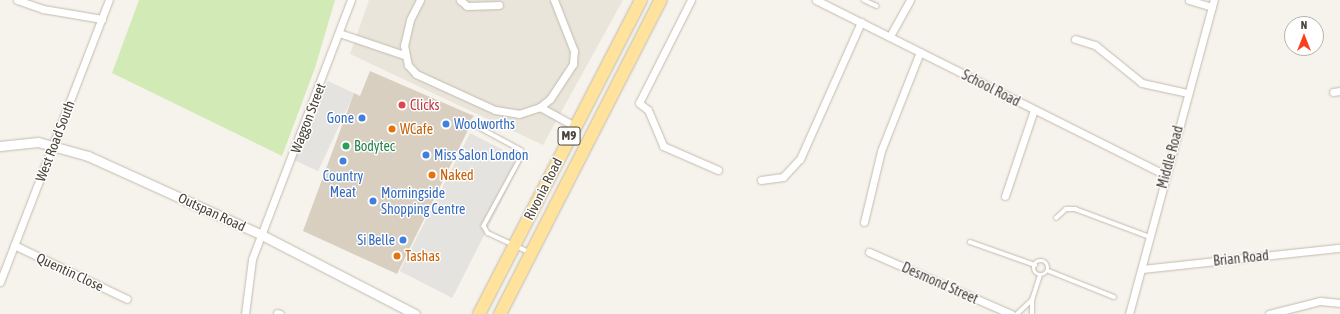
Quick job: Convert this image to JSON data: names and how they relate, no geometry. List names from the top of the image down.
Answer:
{
  "streets": {
    "main road": ["M9", "Rivonia Road"],
    "street": [
      "School Road",
      "Waggon Street",
      "West Road South",
      "Middle Road",
      "Outspan Road",
      "Brian Road",
      "Quentin Close",
      "Desmond Street"
    ]
  },
  "crossings": [
    ["School Road", "Middle Road"],
    ["Waggon Street", "Outspan Road"],
    ["West Road South", "Outspan Road"],
    ["West Road South", "Quentin Close"],
    ["Middle Road", "Brian Road"]
  ],
  "places": [
    "Clicks",
    "Gone",
    "Woolworths",
    "WCafe",
    "Bodytec",
    "Miss Salon London",
    "Country Meat",
    "Naked",
    "Morningside Shopping Centre",
    "Si Belle",
    "Tashas"
  ],
  "north": "top"
}
